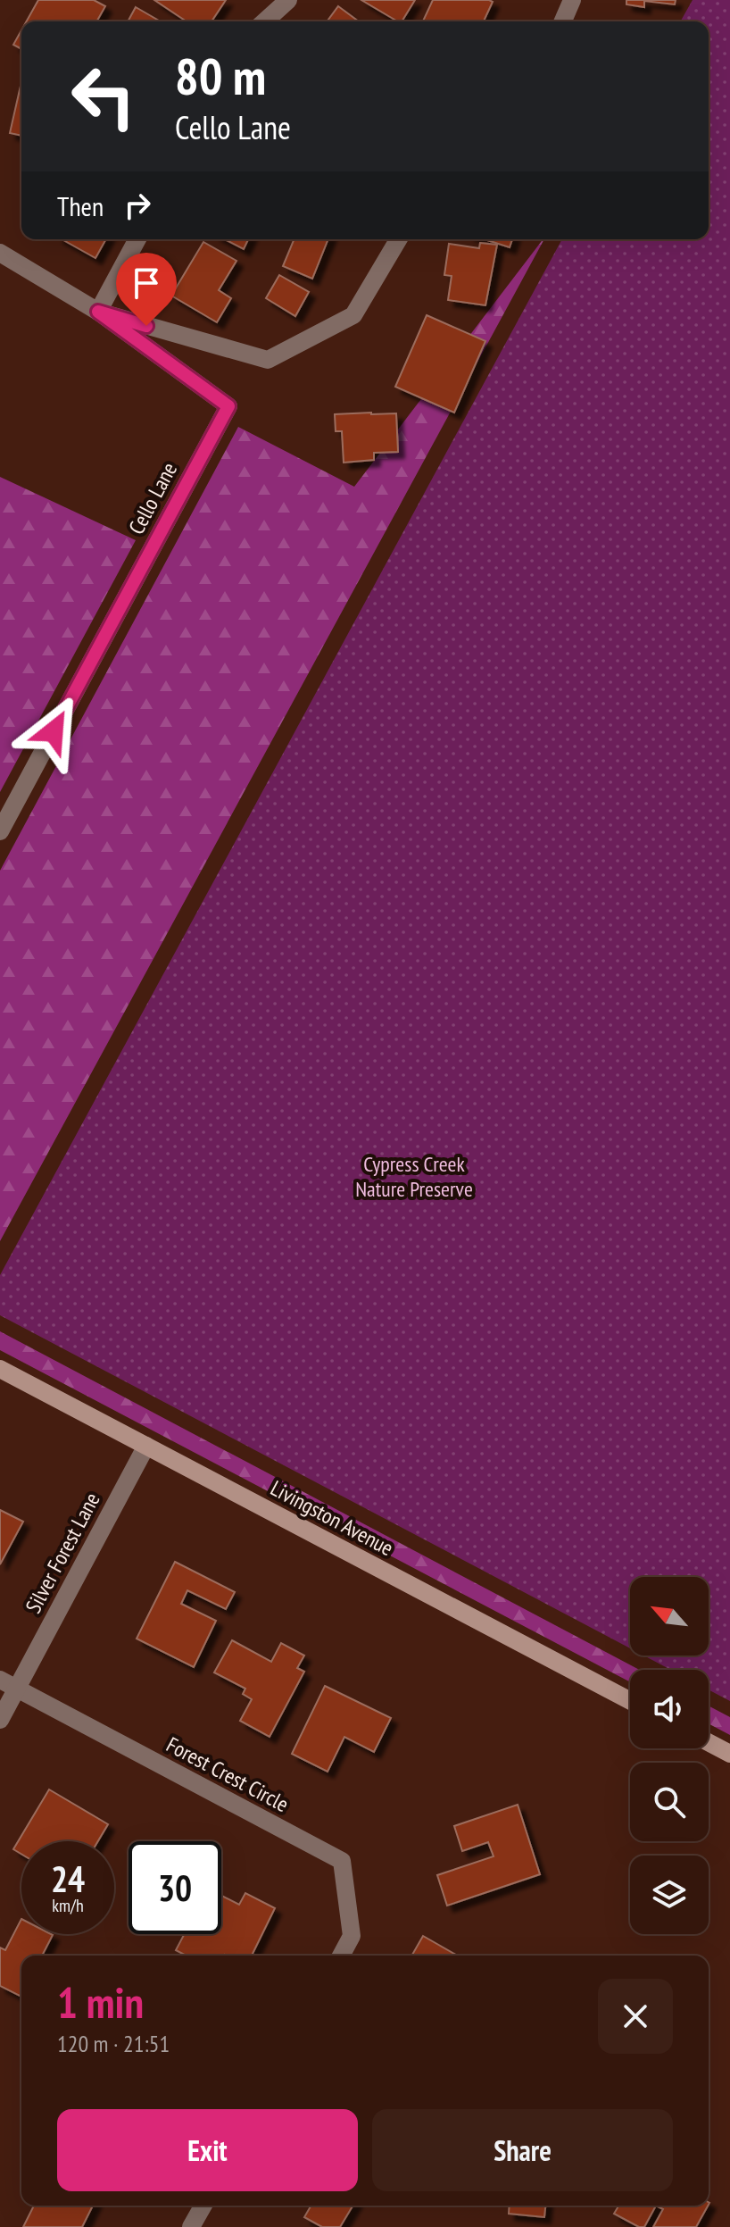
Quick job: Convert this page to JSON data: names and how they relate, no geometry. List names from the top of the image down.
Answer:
{
  "streets": {
    "street": [
      "Cello Lane",
      "Livingston Avenue",
      "Silver Forest Lane",
      "Forest Crest Circle"
    ]
  },
  "crossings": [
    ["Livingston Avenue", "Silver Forest Lane"],
    ["Silver Forest Lane", "Forest Crest Circle"]
  ],
  "parks": ["Cypress Creek Nature Preserve"],
  "north": "top left",
  "page": {
    "turn": ["80 m", "Cello Lane"],
    "then": "Then",
    "speed": "24 km/h",
    "limit": "30",
    "heading": ["1 min", "120 m · 21:51"],
    "buttons": ["Exit", "Share"]
  }
}
